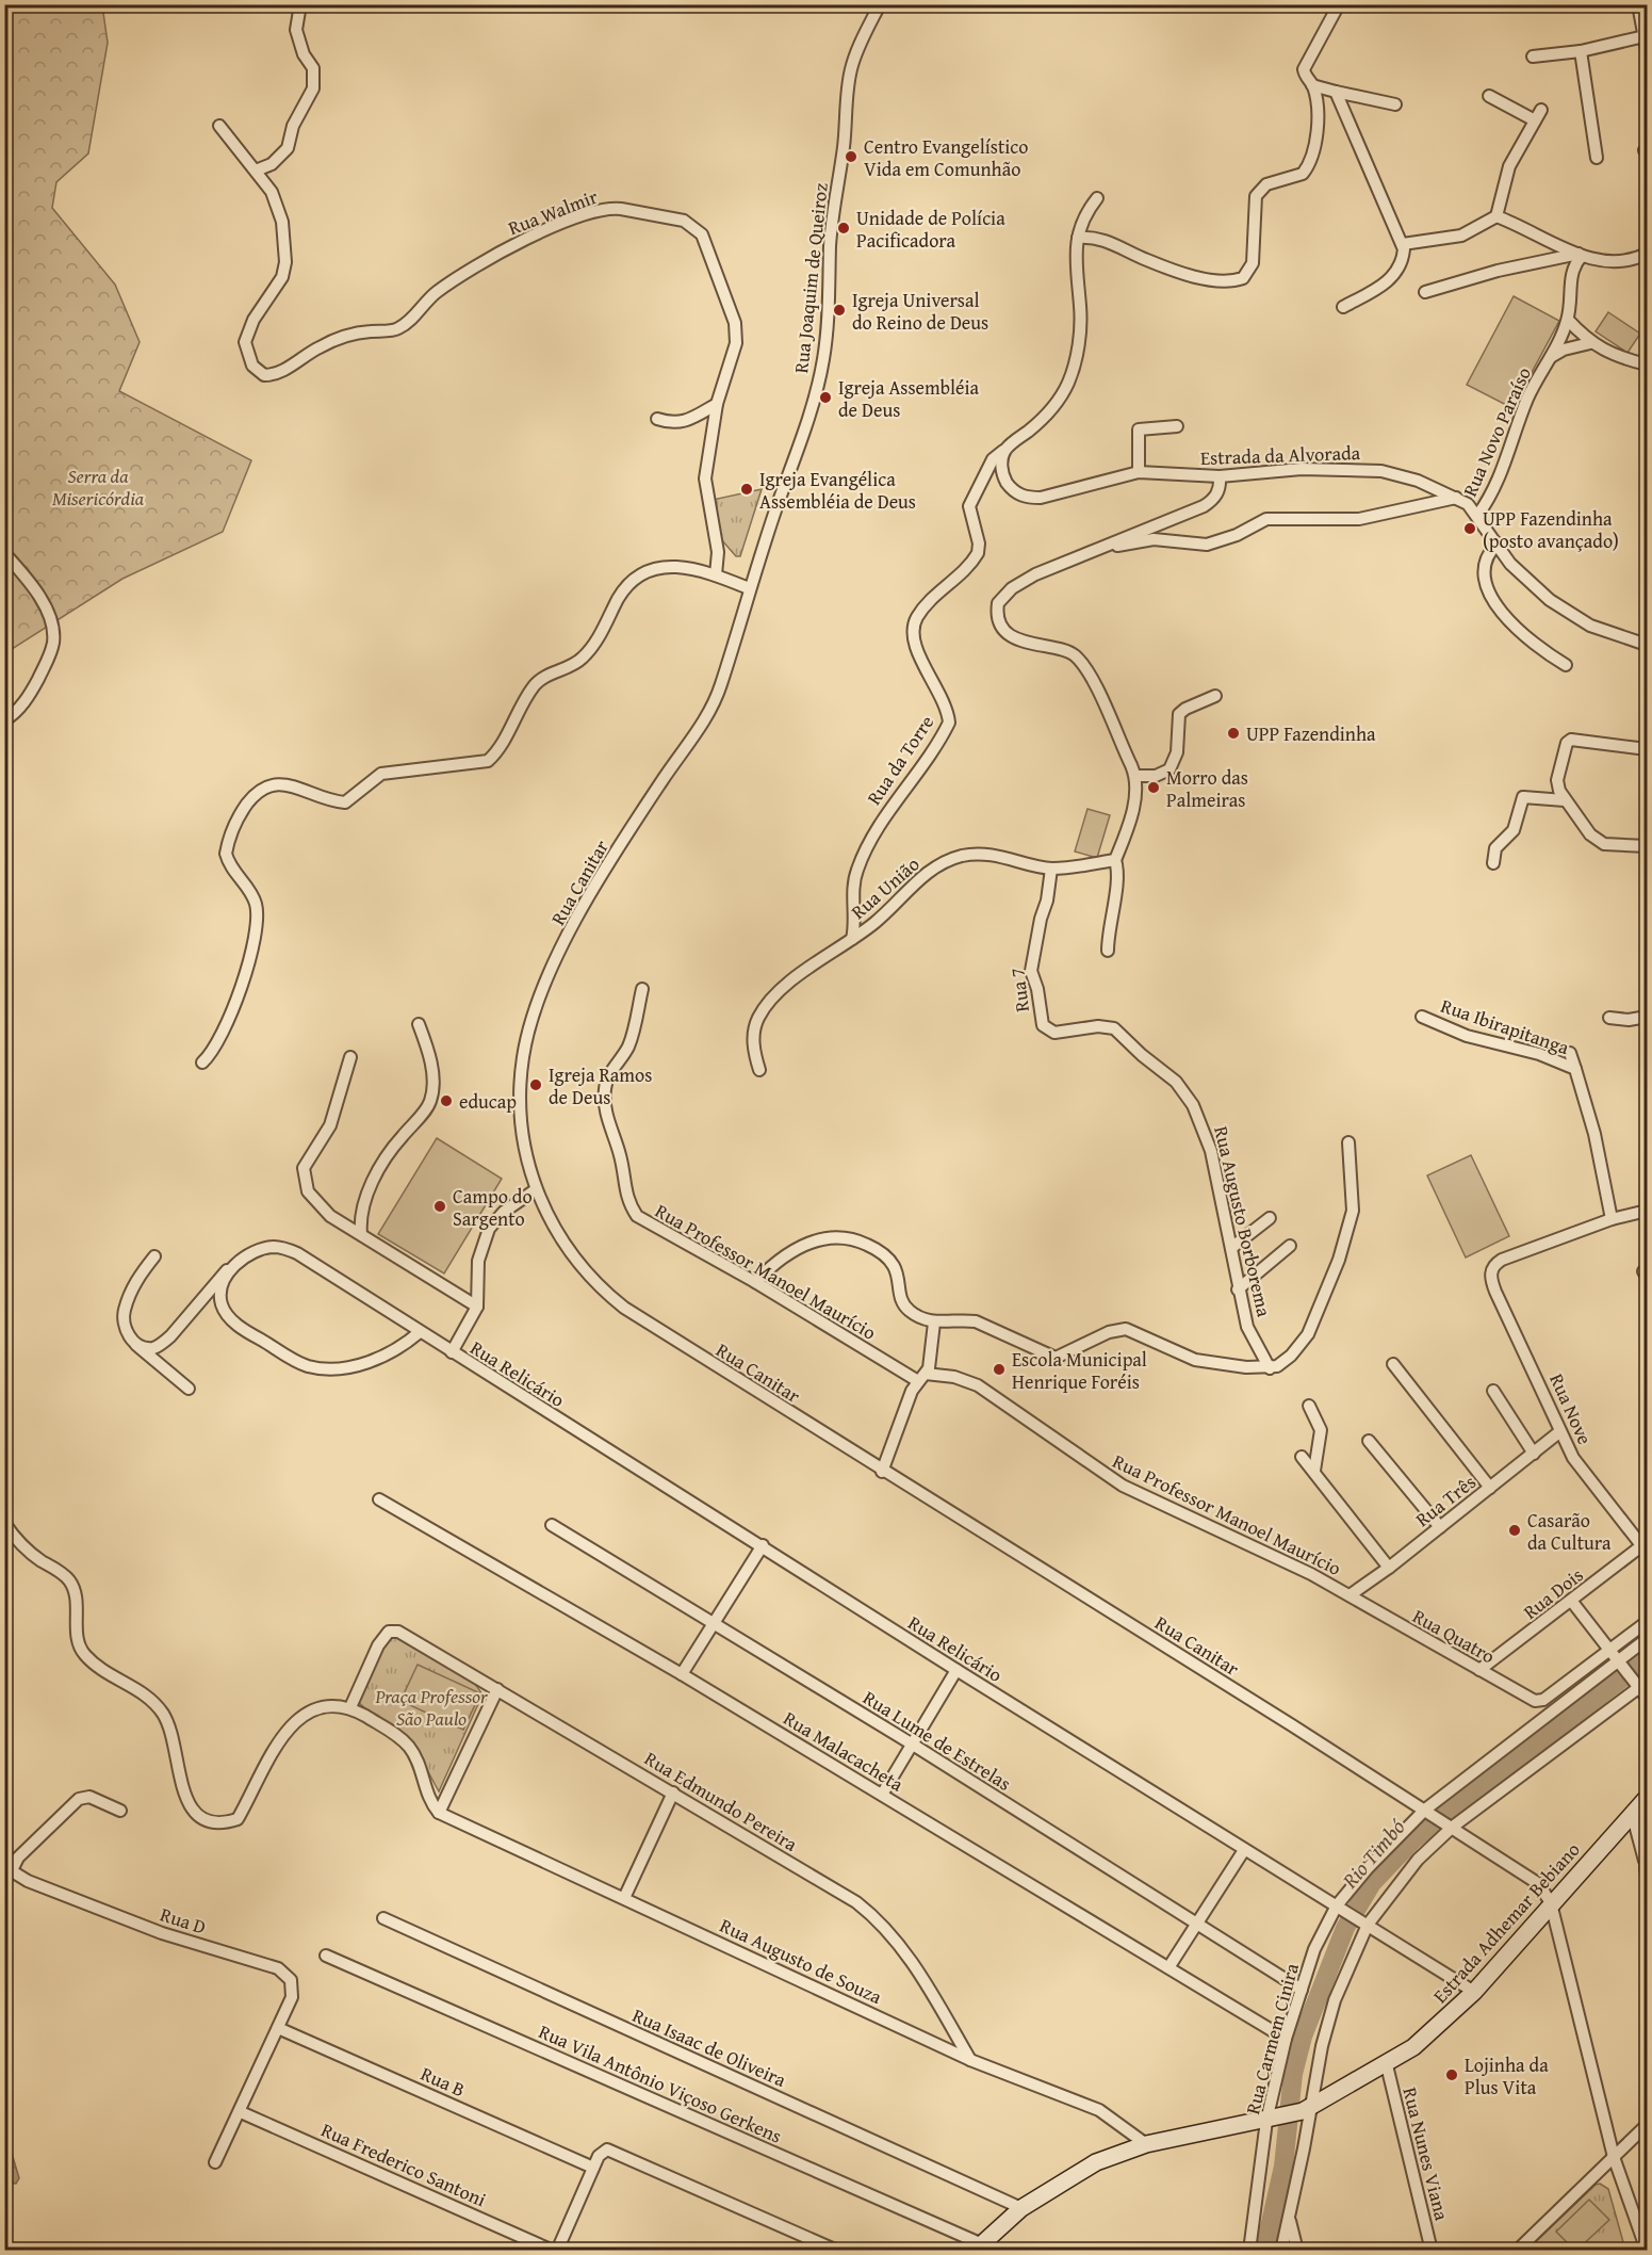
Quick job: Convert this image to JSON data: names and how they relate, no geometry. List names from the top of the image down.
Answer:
{
  "streets": {
    "main road": ["Estrada Adhemar Bebiano"],
    "street": [
      "Rua Walmir",
      "Rua Joaquim de Queiroz",
      "Rua Novo Paraíso",
      "Estrada da Alvorada",
      "Rua da Torre",
      "Rua Canitar",
      "Rua União",
      "Rua 7",
      "Rua Ibirapitanga",
      "Rua Augusto Borborema",
      "Rua Professor Manoel Maurício",
      "Rua Relicário",
      "Rua Nove",
      "Rua Três",
      "Rua Dois",
      "Rua Quatro",
      "Rua Lume de Estrelas",
      "Rua Malacacheta",
      "Rua Edmundo Pereira",
      "Rua D",
      "Rua Augusto de Souza",
      "Rua Carmem Cinira",
      "Rua Isaac de Oliveira",
      "Rua B",
      "Rua Vila Antônio Viçoso Gerkens",
      "Rua Nunes Viana",
      "Rua Frederico Santoni"
    ]
  },
  "crossings": [
    ["Rua Joaquim de Queiroz", "Rua Canitar"],
    ["Rua Novo Paraíso", "Estrada da Alvorada"],
    ["Estrada da Alvorada", "Rua da Torre"],
    ["Rua da Torre", "Rua União"],
    ["Rua Canitar", "Estrada Adhemar Bebiano"],
    ["Rua Canitar", "Rua Carmem Cinira"],
    ["Rua União", "Rua 7"],
    ["Rua 7", "Rua Augusto Borborema"],
    ["Rua Ibirapitanga", "Rua Nove"],
    ["Rua Professor Manoel Maurício", "Rua Três"],
    ["Rua Professor Manoel Maurício", "Rua Quatro"],
    ["Rua Relicário", "Estrada Adhemar Bebiano"],
    ["Rua Relicário", "Rua Carmem Cinira"],
    ["Rua Nove", "Rua Três"],
    ["Rua Nove", "Rua Dois"],
    ["Rua Três", "Rua Quatro"],
    ["Rua Dois", "Rua Quatro"],
    ["Rua Lume de Estrelas", "Rua Carmem Cinira"],
    ["Rua Malacacheta", "Rua Carmem Cinira"],
    ["Rua Edmundo Pereira", "Rua Augusto de Souza"],
    ["Rua D", "Rua B"],
    ["Rua D", "Rua Frederico Santoni"],
    ["Estrada Adhemar Bebiano", "Rua Augusto de Souza"],
    ["Estrada Adhemar Bebiano", "Rua Carmem Cinira"],
    ["Estrada Adhemar Bebiano", "Rua Isaac de Oliveira"],
    ["Estrada Adhemar Bebiano", "Rua Vila Antônio Viçoso Gerkens"],
    ["Estrada Adhemar Bebiano", "Rua Nunes Viana"]
  ],
  "water": ["Rio Timbó"],
  "parks": ["Serra da Misericórdia", "Praça Professor São Paulo"],
  "places": [
    "Centro Evangelístico Vida em Comunhão",
    "Unidade de Polícia Pacificadora",
    "Igreja Universal do Reino de Deus",
    "Igreja Assembléia de Deus",
    "Igreja Evangélica Assembléia de Deus",
    "UPP Fazendinha (posto avançado)",
    "UPP Fazendinha",
    "Morro das Palmeiras",
    "Igreja Ramos de Deus",
    "educap",
    "Campo do Sargento",
    "Escola Municipal Henrique Foréis",
    "Casarão da Cultura",
    "Lojinha da Plus Vita"
  ]
}
